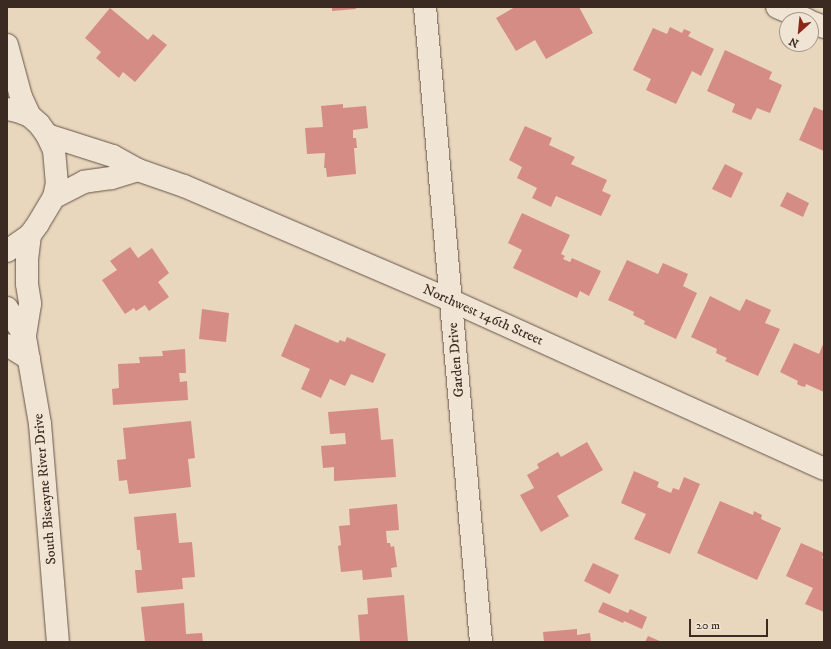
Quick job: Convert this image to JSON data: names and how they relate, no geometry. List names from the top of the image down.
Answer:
{
  "streets": {
    "street": ["Northwest 146th Street", "Garden Drive", "South Biscayne River Drive"]
  },
  "crossings": [
    ["Northwest 146th Street", "Garden Drive"]
  ],
  "scale_bar": "20 m",
  "north": "bottom left"
}
